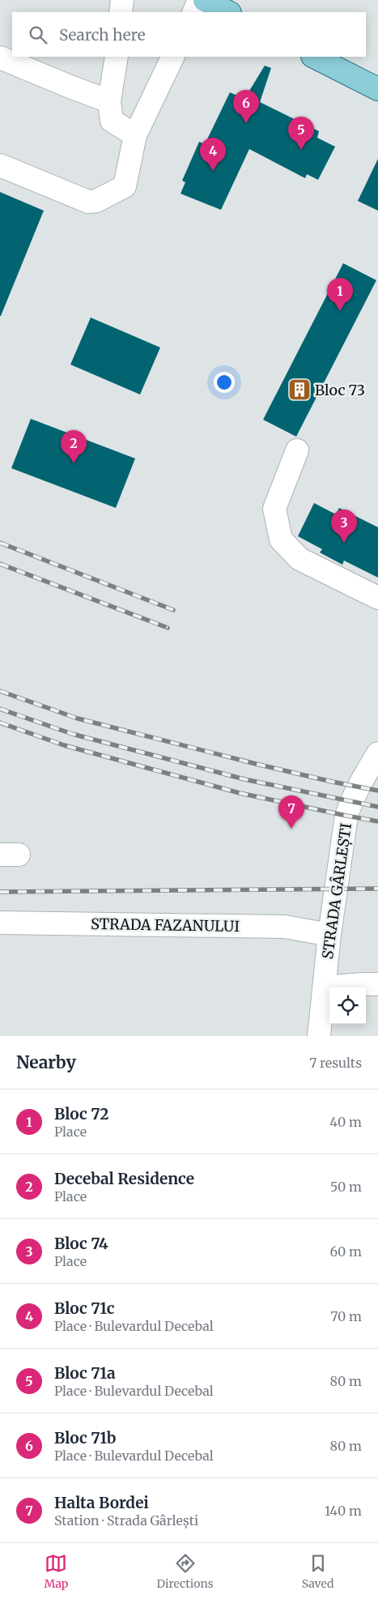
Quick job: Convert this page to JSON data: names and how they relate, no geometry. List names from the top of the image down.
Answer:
{
  "streets": {
    "street": ["STRADA GÂRLEȘTI", "STRADA FAZANULUI"]
  },
  "crossings": [
    ["STRADA GÂRLEȘTI", "STRADA FAZANULUI"]
  ],
  "places": {
    "building": ["Bloc 73"]
  },
  "page": {
    "search": "Search here",
    "pins": [
      "6",
      "5",
      "4",
      "1",
      "2",
      "3",
      "7"
    ],
    "heading": ["Nearby", "7 results"],
    "list": [
      {
        "mark": "1",
        "name": "Bloc 72",
        "note": "Place",
        "value": "40 m"
      },
      {
        "mark": "2",
        "name": "Decebal Residence",
        "note": "Place",
        "value": "50 m"
      },
      {
        "mark": "3",
        "name": "Bloc 74",
        "note": "Place",
        "value": "60 m"
      },
      {
        "mark": "4",
        "name": "Bloc 71c",
        "note": "Place · Bulevardul Decebal",
        "value": "70 m"
      },
      {
        "mark": "5",
        "name": "Bloc 71a",
        "note": "Place · Bulevardul Decebal",
        "value": "80 m"
      },
      {
        "mark": "6",
        "name": "Bloc 71b",
        "note": "Place · Bulevardul Decebal",
        "value": "80 m"
      },
      {
        "mark": "7",
        "name": "Halta Bordei",
        "note": "Station · Strada Gârlești",
        "value": "140 m"
      }
    ],
    "nav": ["Map", "Directions", "Saved"]
  }
}
